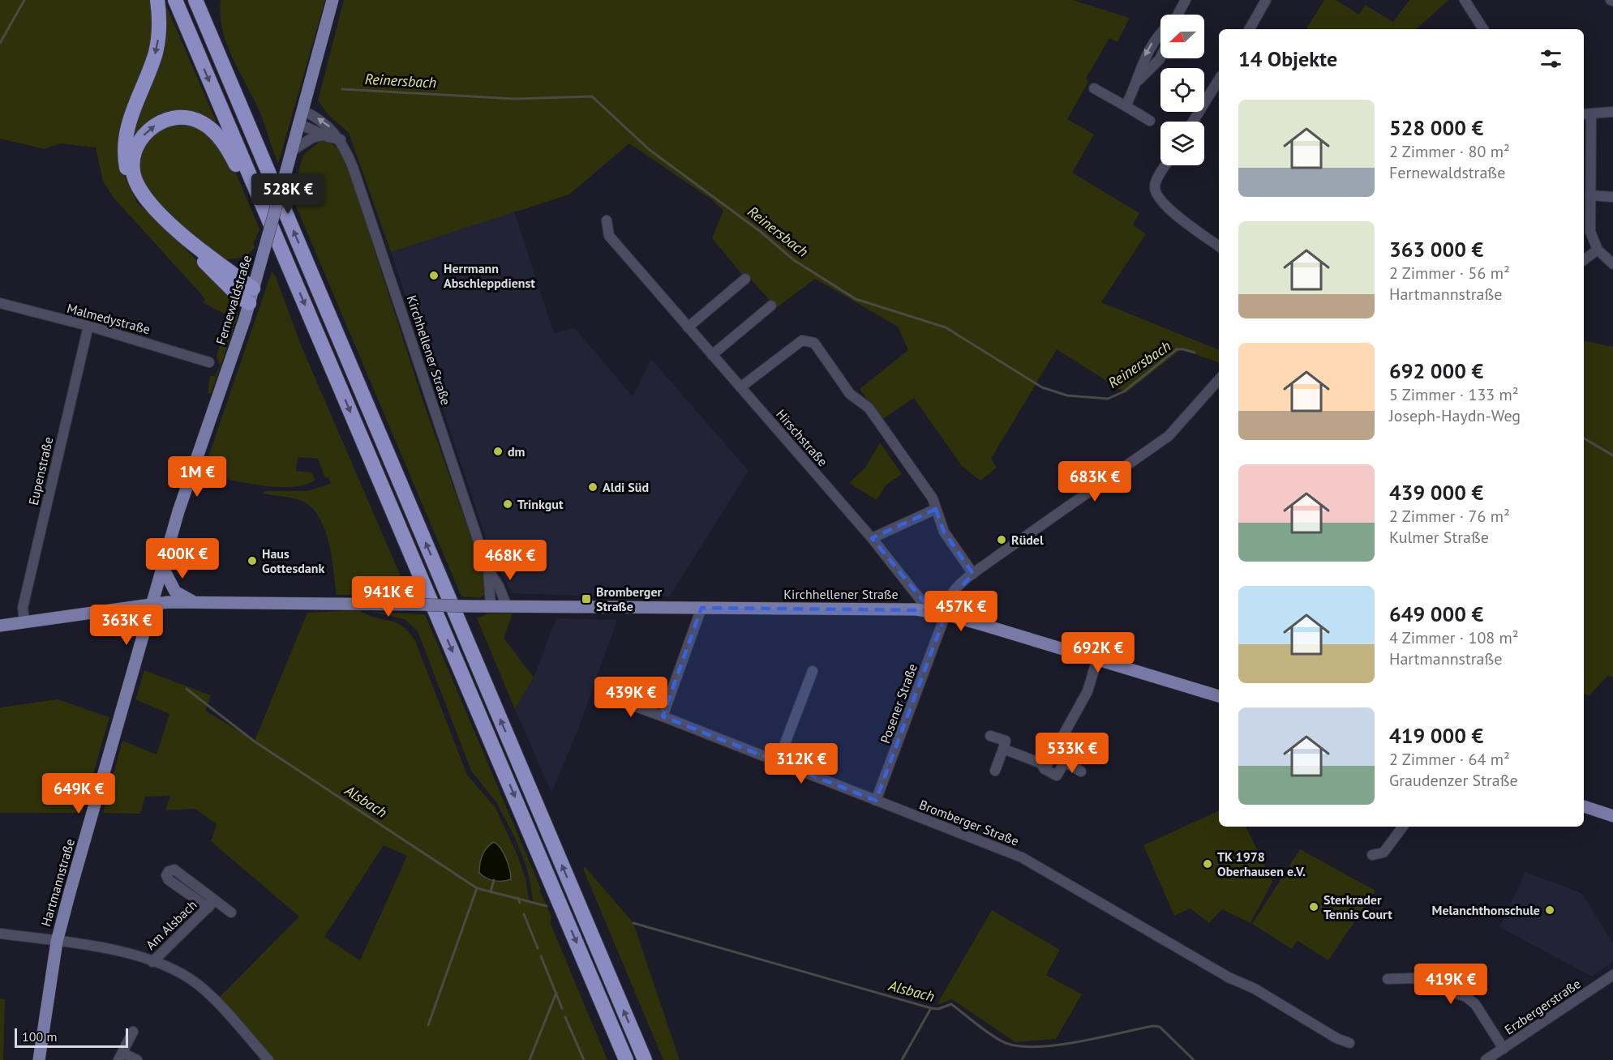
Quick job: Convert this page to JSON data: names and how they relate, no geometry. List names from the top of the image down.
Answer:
{
  "streets": {
    "main road": ["Fernewaldstraße", "Kirchhellener Straße", "Hartmannstraße"],
    "street": [
      "Malmedystraße",
      "Hirschstraße",
      "Eupenstraße",
      "Posener Straße",
      "Bromberger Straße",
      "Am Alsbach",
      "Erzbergerstraße"
    ]
  },
  "crossings": [
    ["Fernewaldstraße", "Kirchhellener Straße"],
    ["Fernewaldstraße", "Hartmannstraße"],
    ["Malmedystraße", "Eupenstraße"],
    ["Kirchhellener Straße", "Hirschstraße"],
    ["Kirchhellener Straße", "Eupenstraße"],
    ["Kirchhellener Straße", "Posener Straße"],
    ["Kirchhellener Straße", "Hartmannstraße"],
    ["Posener Straße", "Bromberger Straße"]
  ],
  "water": ["Reinersbach", "Alsbach"],
  "places": {
    "other": [
      "Herrmann Abschleppdienst",
      "dm",
      "Aldi Süd",
      "Trinkgut",
      "Rüdel",
      "Haus Gottesdank",
      "TK 1978 Oberhausen e.V.",
      "Sterkrader Tennis Court",
      "Melanchthonschule"
    ],
    "transit": ["Bromberger Straße"]
  },
  "scale_bar": "100 m",
  "north": "left",
  "page": {
    "heading": "14 Objekte",
    "list": [
      {
        "name": "528 000 €",
        "note": "2 Zimmer · 80 m² · Fernewaldstraße"
      },
      {
        "name": "363 000 €",
        "note": "2 Zimmer · 56 m² · Hartmannstraße"
      },
      {
        "name": "692 000 €",
        "note": "5 Zimmer · 133 m² · Joseph-Haydn-Weg"
      },
      {
        "name": "439 000 €",
        "note": "2 Zimmer · 76 m² · Kulmer Straße"
      },
      {
        "name": "649 000 €",
        "note": "4 Zimmer · 108 m² · Hartmannstraße"
      },
      {
        "name": "419 000 €",
        "note": "2 Zimmer · 64 m² · Graudenzer Straße"
      }
    ],
    "price": [
      "528K €",
      "1M €",
      "683K €",
      "400K €",
      "468K €",
      "941K €",
      "457K €",
      "363K €",
      "692K €",
      "439K €",
      "533K €",
      "312K €",
      "649K €",
      "419K €"
    ],
    "scale": "100 m"
  }
}
